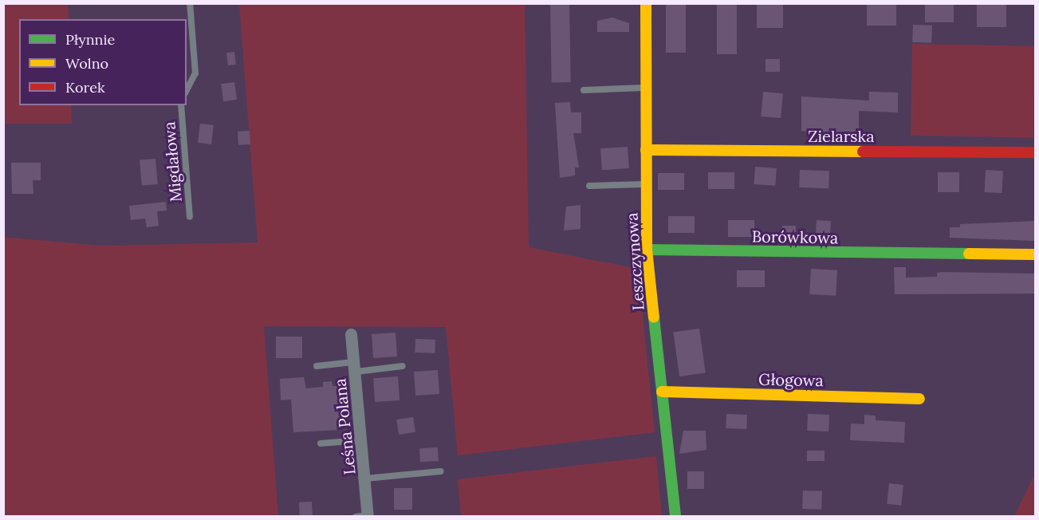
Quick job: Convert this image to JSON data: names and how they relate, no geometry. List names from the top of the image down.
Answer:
{
  "streets": {
    "street": [
      "Zielarska",
      "Borówkowa",
      "Leszczynowa",
      "Głogowa",
      "Leśna Polana"
    ],
    "lane": ["Migdałowa"]
  },
  "crossings": [
    ["Zielarska", "Leszczynowa"],
    ["Borówkowa", "Leszczynowa"],
    ["Leszczynowa", "Głogowa"]
  ],
  "legend": ["Płynnie", "Wolno", "Korek"]
}
